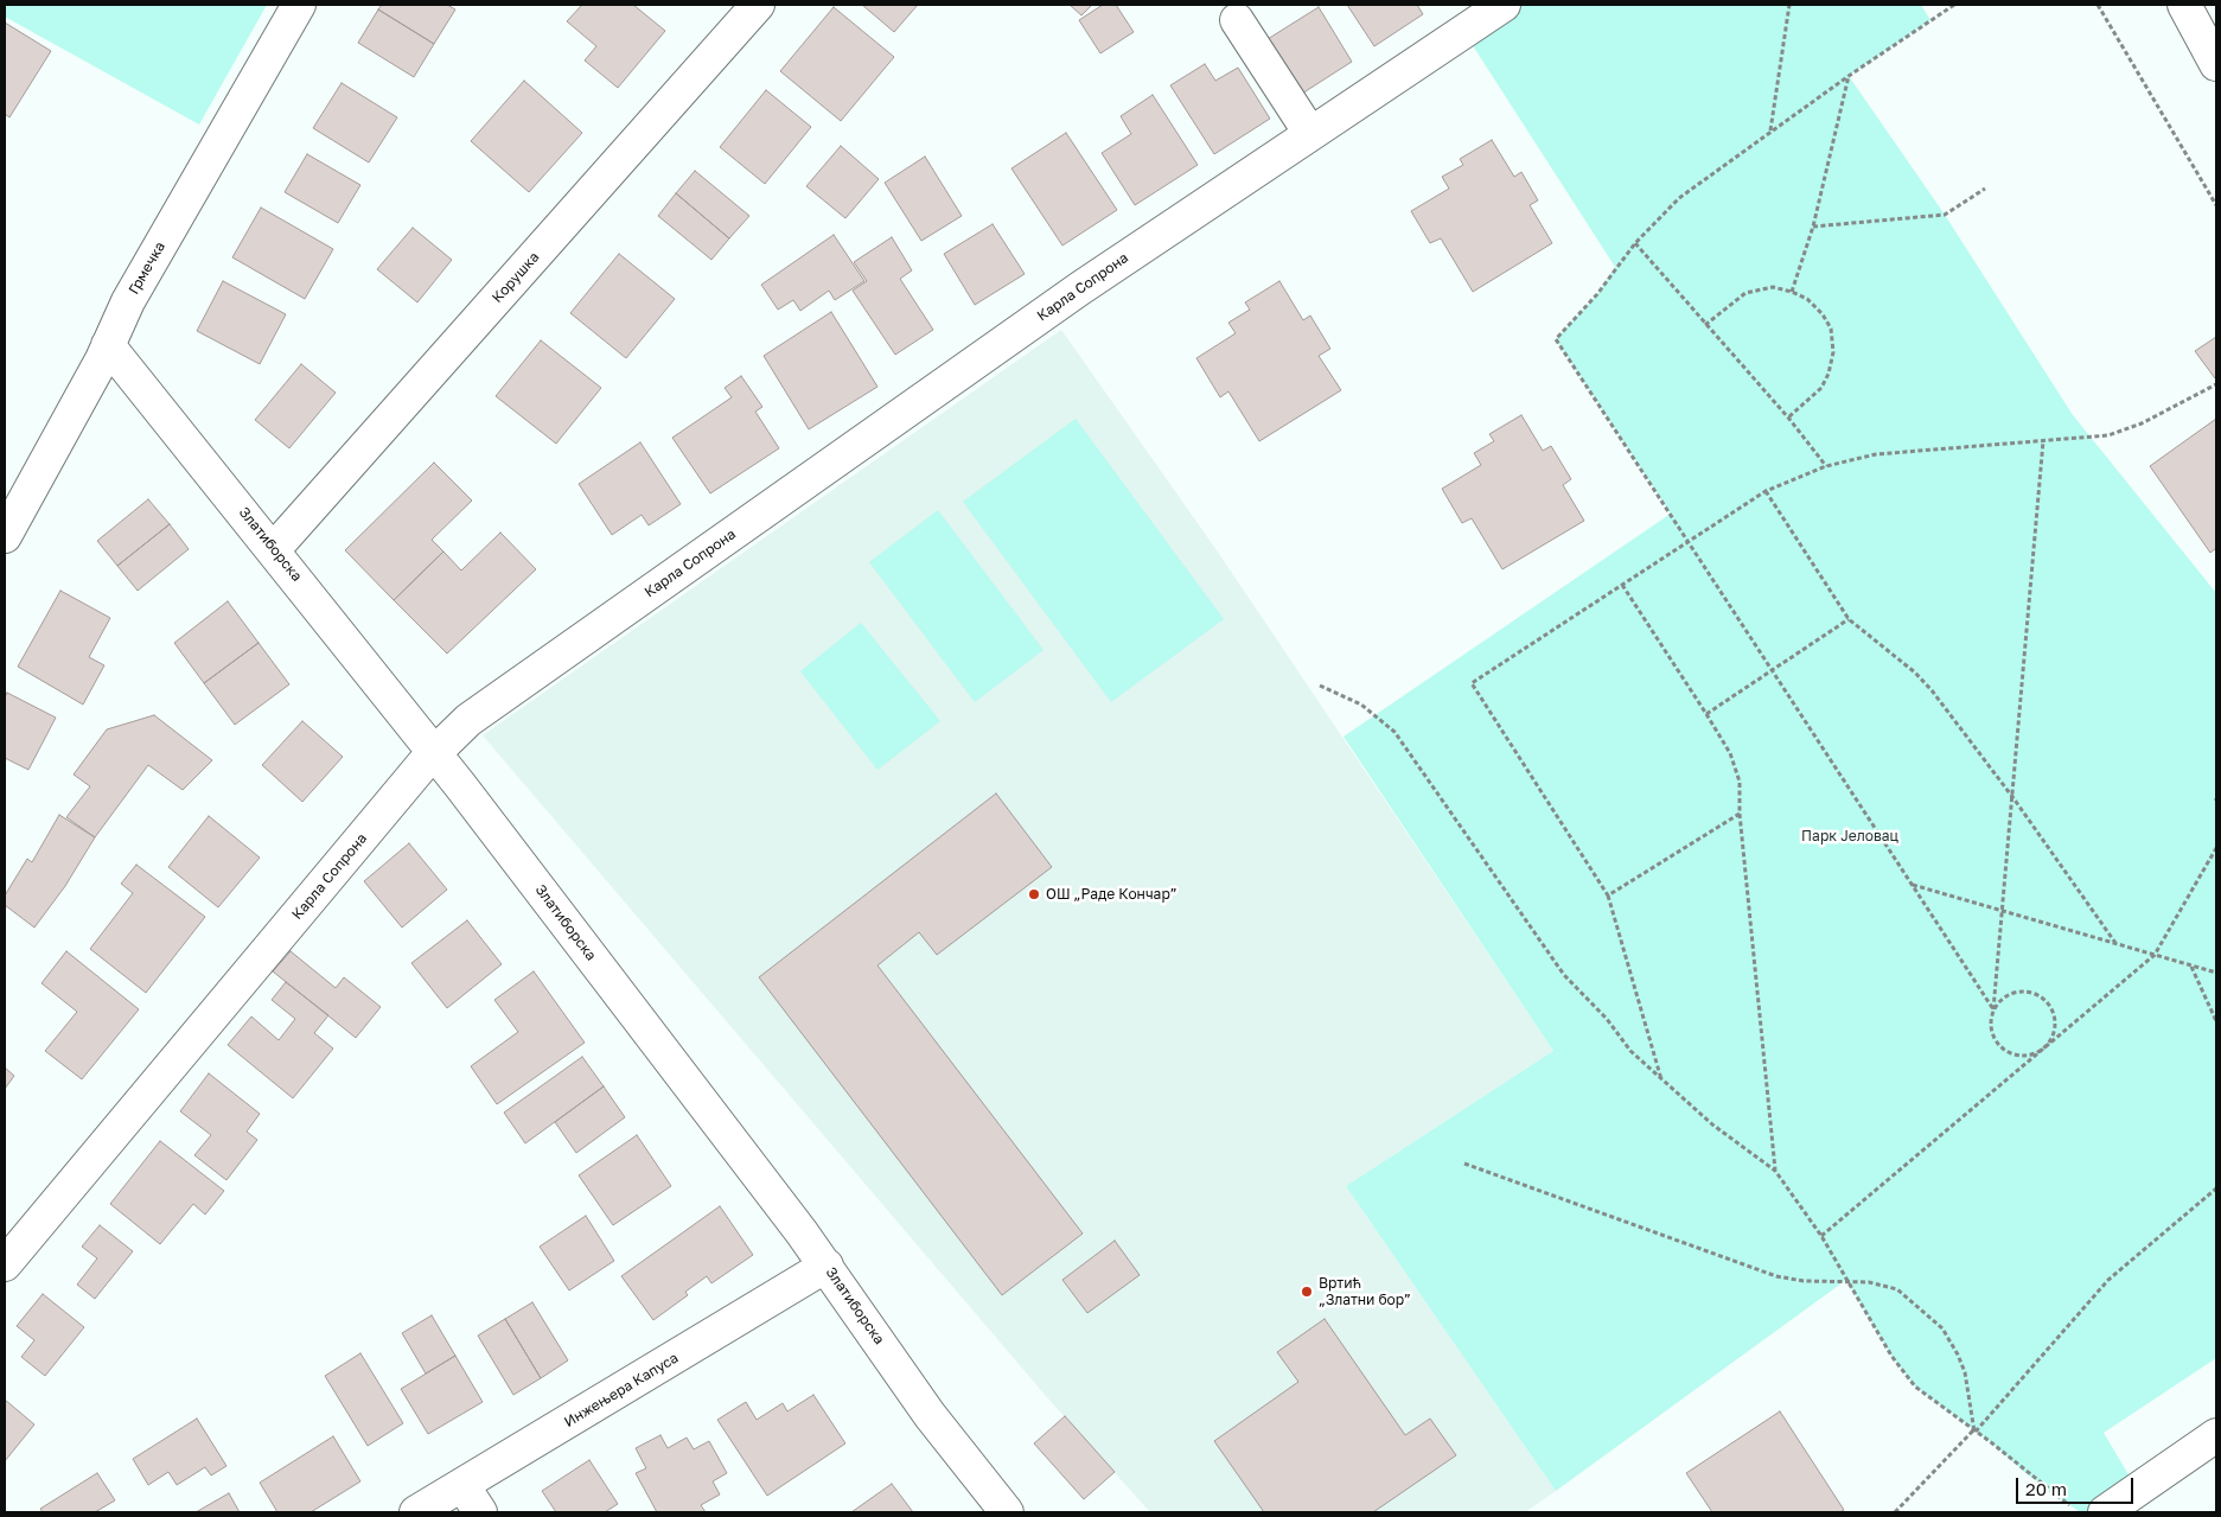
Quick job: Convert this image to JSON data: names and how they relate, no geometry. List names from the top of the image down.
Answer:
{
  "streets": {
    "street": [
      "Грмечка",
      "Корушка",
      "Карла Сопрона",
      "Златиборска",
      "Инжењера Капуса"
    ]
  },
  "crossings": [
    ["Грмечка", "Златиборска"],
    ["Корушка", "Златиборска"],
    ["Карла Сопрона", "Златиборска"],
    ["Златиборска", "Инжењера Капуса"]
  ],
  "parks": ["Парк Јеловац"],
  "places": ["ОШ „Раде Кончар”", "Вртић „Златни бор”"],
  "scale_bar": "20 m"
}
